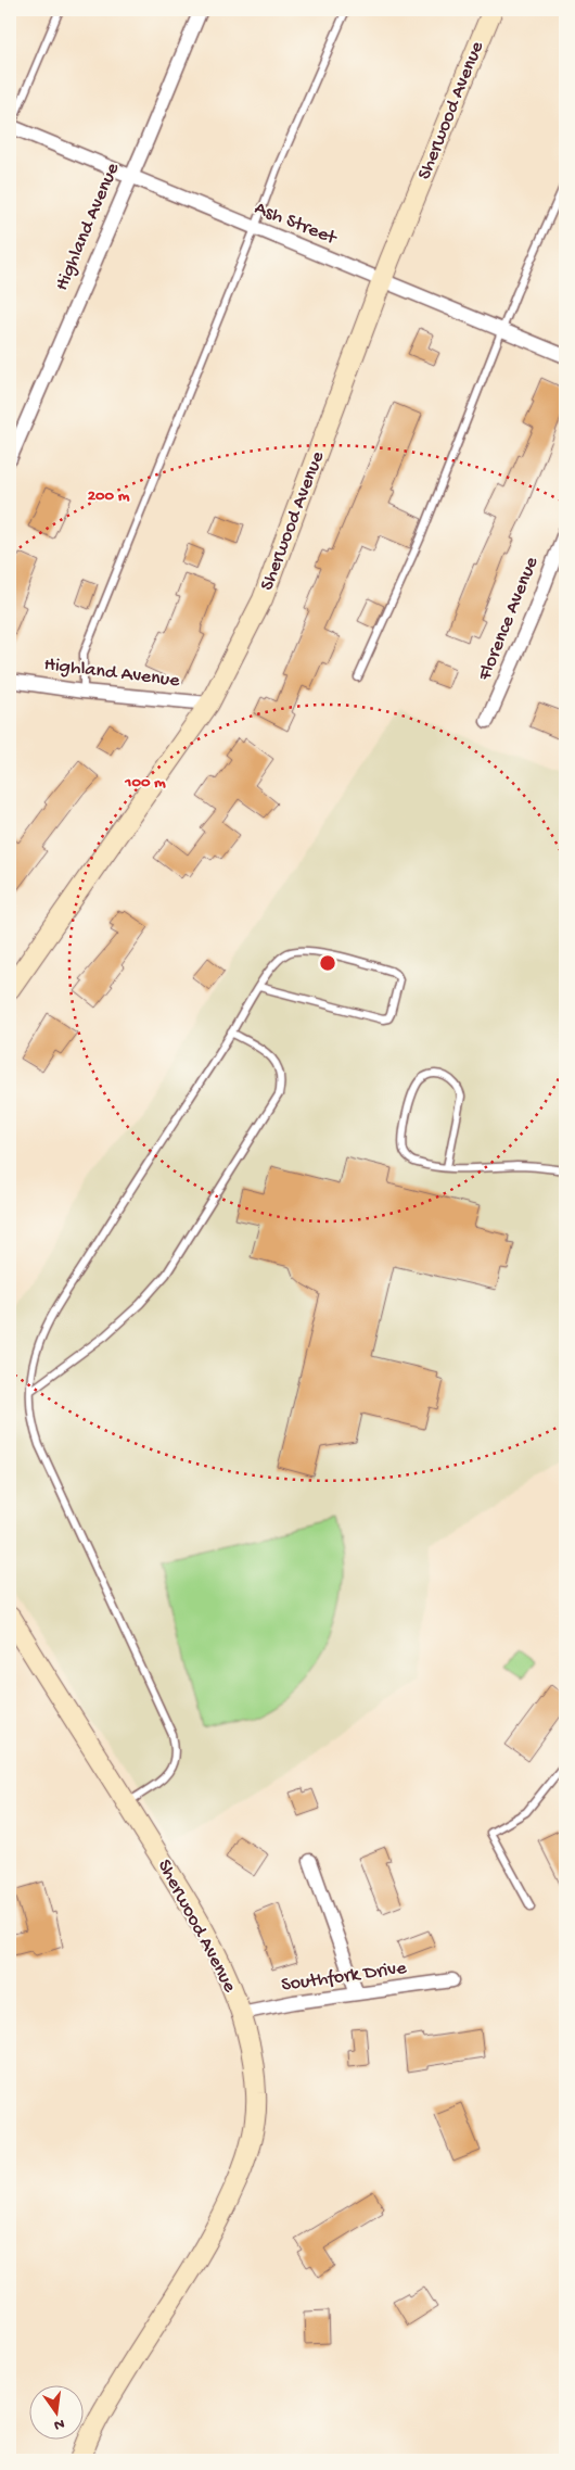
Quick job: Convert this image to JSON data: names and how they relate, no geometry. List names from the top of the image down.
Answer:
{
  "streets": {
    "street": [
      "Sherwood Avenue",
      "Ash Street",
      "Highland Avenue",
      "Florence Avenue",
      "Southfork Drive"
    ]
  },
  "crossings": [
    ["Sherwood Avenue", "Ash Street"],
    ["Sherwood Avenue", "Highland Avenue"],
    ["Sherwood Avenue", "Southfork Drive"],
    ["Ash Street", "Highland Avenue"]
  ],
  "north": "bottom",
  "rings": ["200 m", "100 m"]
}
